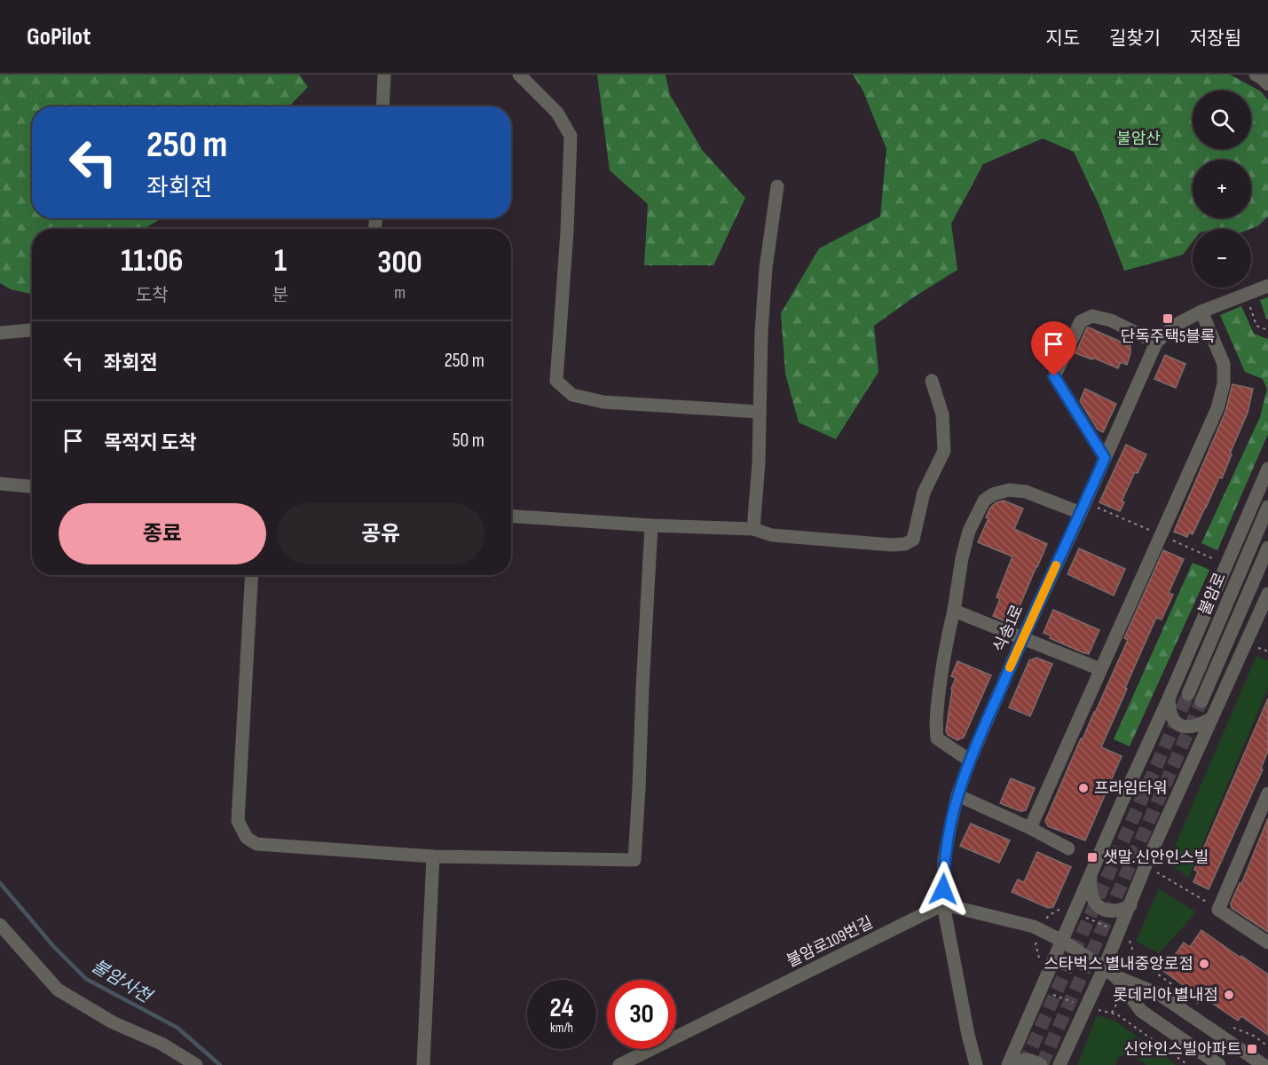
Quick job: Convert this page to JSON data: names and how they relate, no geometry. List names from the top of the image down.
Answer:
{
  "streets": {
    "street": ["불암로", "식송1로", "불암로109번길"]
  },
  "crossings": [
    ["식송1로", "불암로109번길"]
  ],
  "water": ["불암사천"],
  "parks": ["불암산"],
  "places": {
    "transit": ["단독주택5블록", "샛말.신안인스빌", "신안인스빌아파트"],
    "other": ["프라임타워", "스타벅스 별내중앙로점", "롯데리아 별내점"]
  },
  "page": {
    "header": "GoPilot",
    "nav": ["지도", "길찾기", "저장됨"],
    "map_buttons": ["+", "−"],
    "turn": ["250 m", "좌회전"],
    "eta": [
      "11:06",
      "도착",
      "1",
      "분",
      "300",
      "m"
    ],
    "list": [
      {
        "name": "좌회전",
        "value": "250 m"
      },
      {
        "name": "목적지 도착",
        "value": "50 m"
      }
    ],
    "buttons": ["종료", "공유"],
    "speed": "24 km/h",
    "limit": "30"
  }
}
